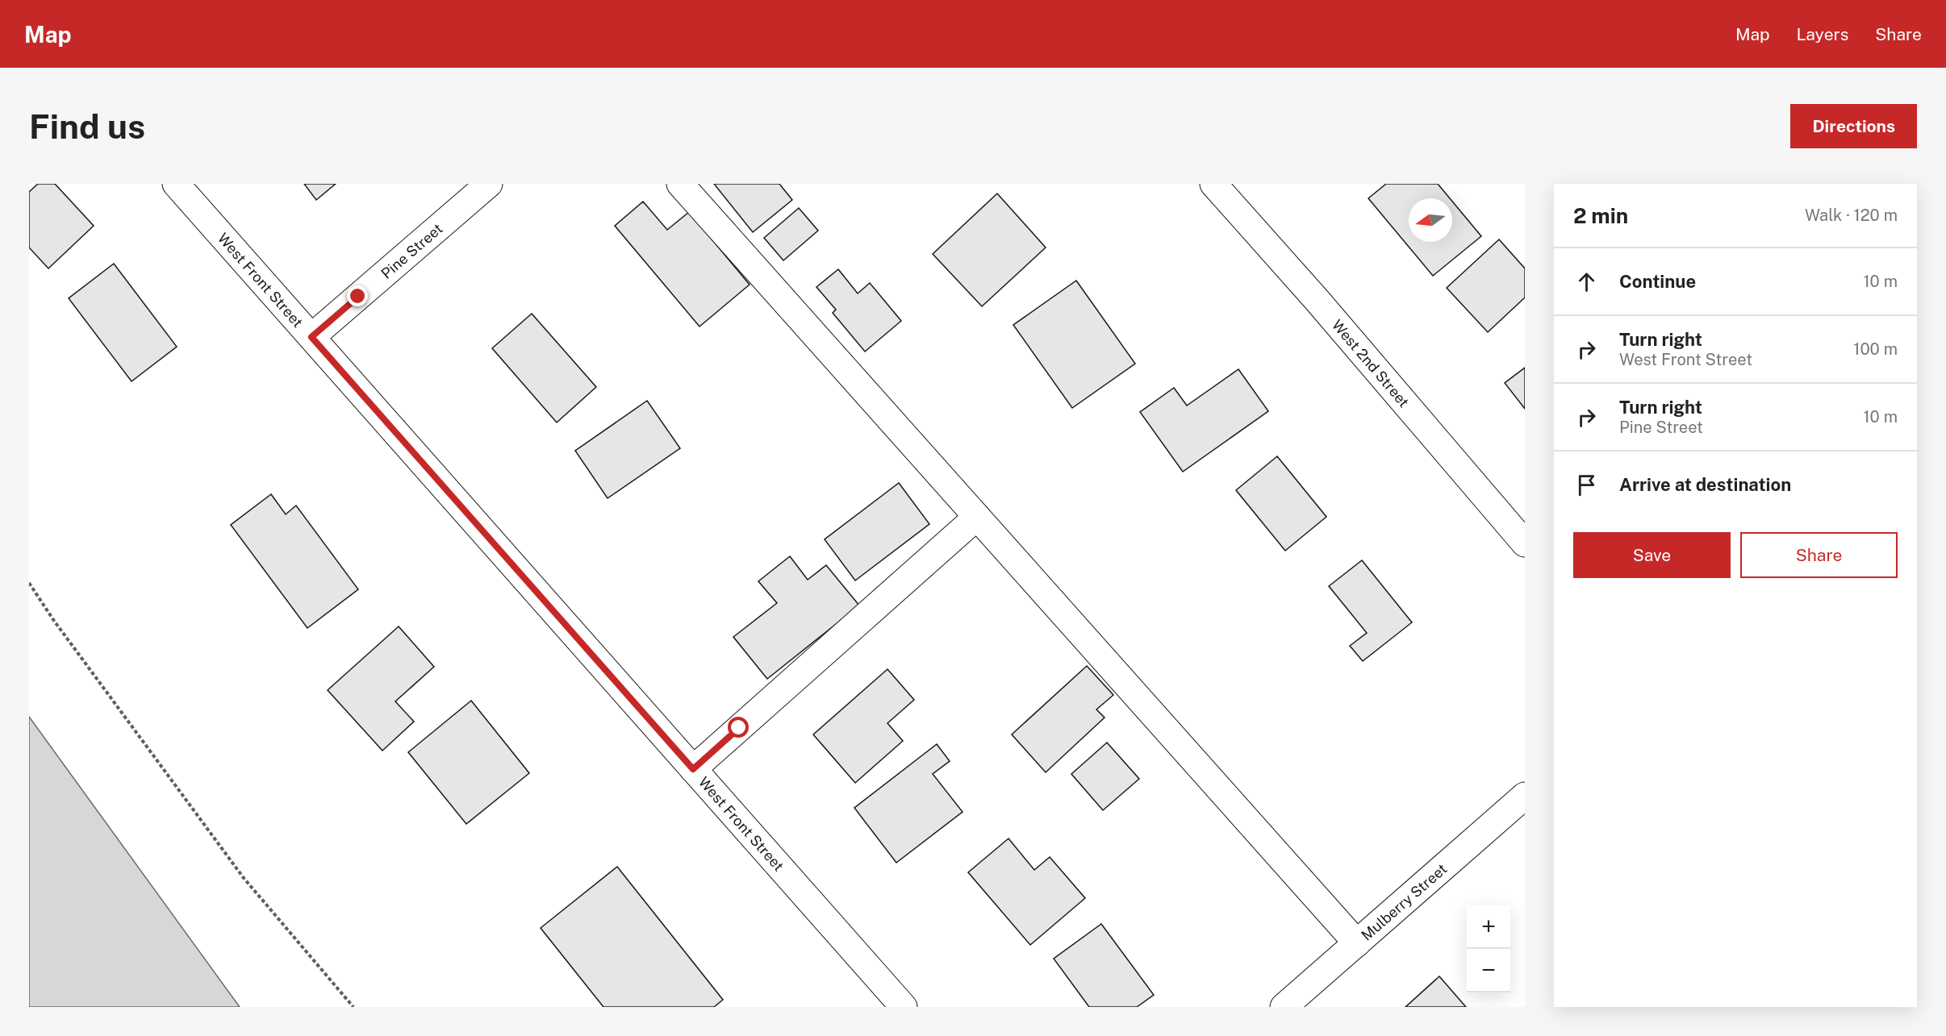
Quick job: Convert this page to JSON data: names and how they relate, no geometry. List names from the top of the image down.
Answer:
{
  "streets": {
    "main road": [
      "Pine Street",
      "West Front Street",
      "West 2nd Street",
      "Mulberry Street"
    ]
  },
  "crossings": [
    ["Pine Street", "West Front Street"]
  ],
  "north": "left",
  "page": {
    "header": "Map",
    "nav": ["Map", "Layers", "Share"],
    "buttons": [
      "Directions",
      ["Save", "Share"]
    ],
    "title": "Find us",
    "heading": ["2 min", "Walk · 120 m"],
    "list": [
      ["Continue", "10 m"],
      ["Turn right", "West Front Street", "100 m"],
      ["Turn right", "Pine Street", "10 m"],
      "Arrive at destination"
    ],
    "map_buttons": ["+", "−"]
  }
}
